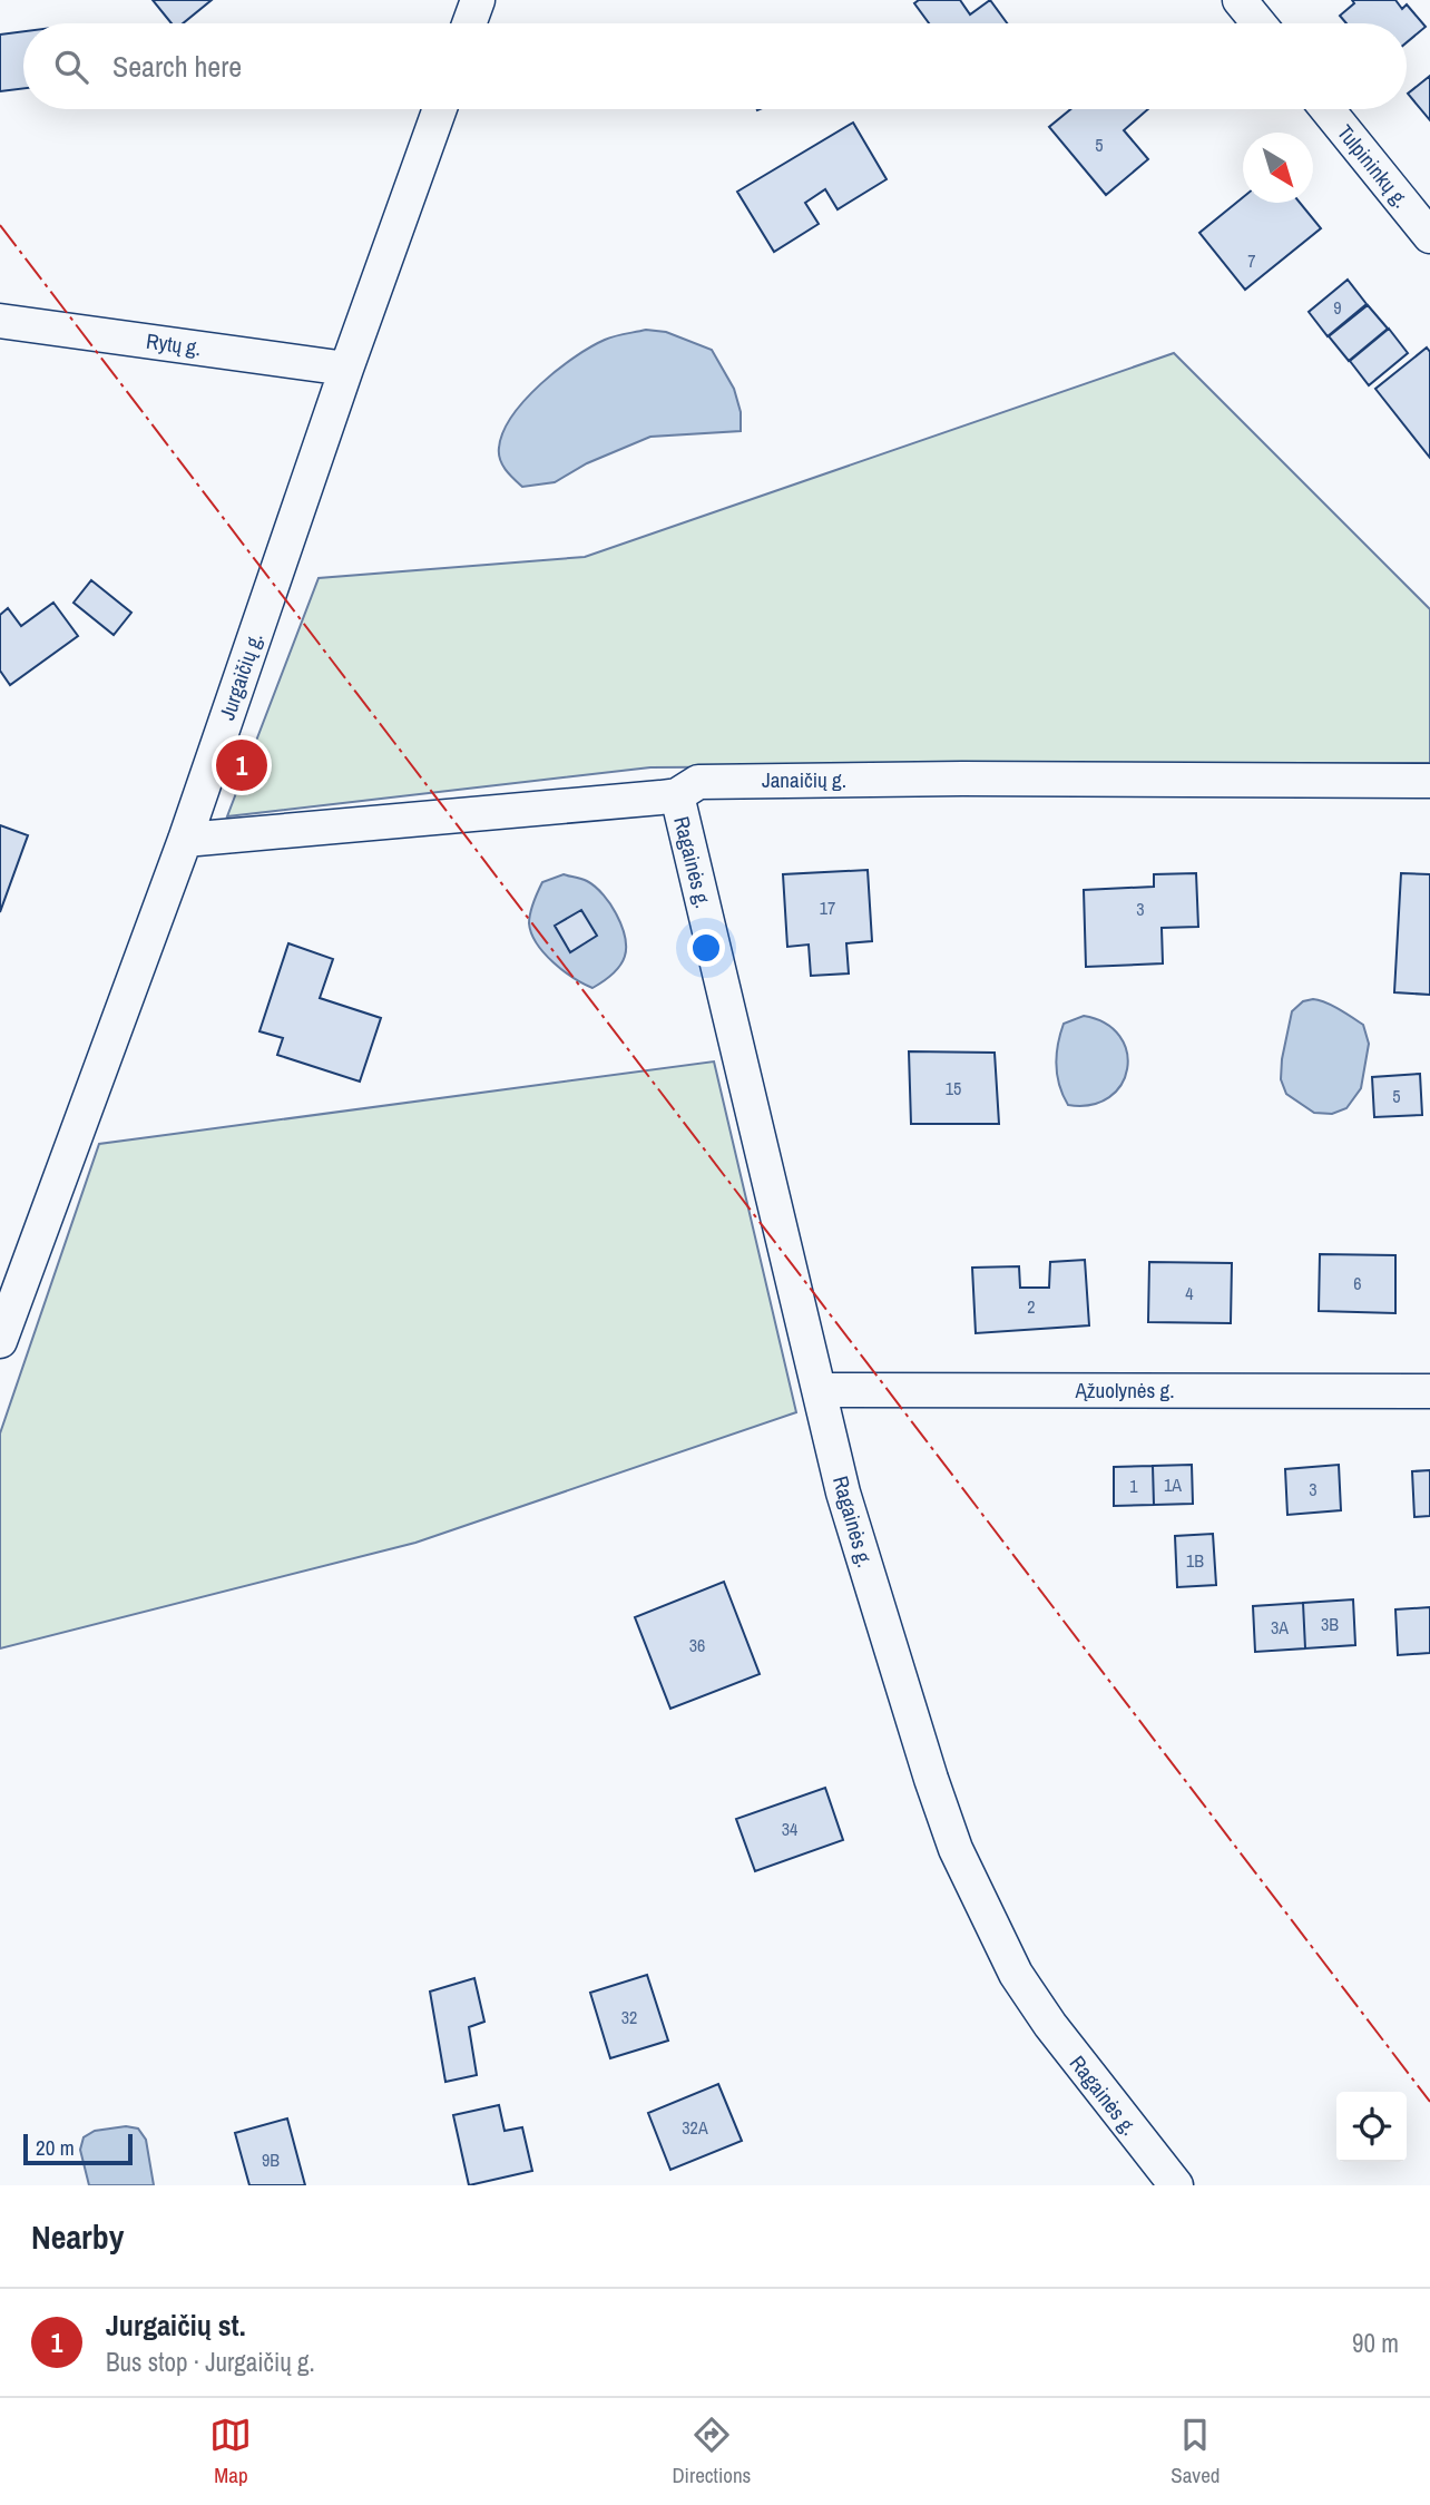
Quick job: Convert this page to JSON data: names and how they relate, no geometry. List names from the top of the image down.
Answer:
{
  "streets": {
    "street": [
      "Tulpininkų g.",
      "Rytų g.",
      "Jurgaičių g.",
      "Janaičių g.",
      "Ragainės g.",
      "Ąžuolynės g."
    ]
  },
  "crossings": [
    ["Rytų g.", "Jurgaičių g."],
    ["Jurgaičių g.", "Janaičių g."],
    ["Janaičių g.", "Ragainės g."],
    ["Ragainės g.", "Ąžuolynės g."]
  ],
  "house_numbers": [
    "5",
    "7",
    "9",
    "17",
    "3",
    "15",
    "5",
    "6",
    "4",
    "2",
    "1A",
    "1",
    "3",
    "1B",
    "3B",
    "3A",
    "36",
    "34",
    "32",
    "32A",
    "9B"
  ],
  "scale_bar": "20 m",
  "north": "bottom right",
  "page": {
    "search": "Search here",
    "pins": "1",
    "scale": "20 m",
    "heading": "Nearby",
    "list": [
      {
        "mark": "1",
        "name": "Jurgaičių st.",
        "note": "Bus stop · Jurgaičių g.",
        "value": "90 m"
      }
    ],
    "nav": ["Map", "Directions", "Saved"]
  }
}
